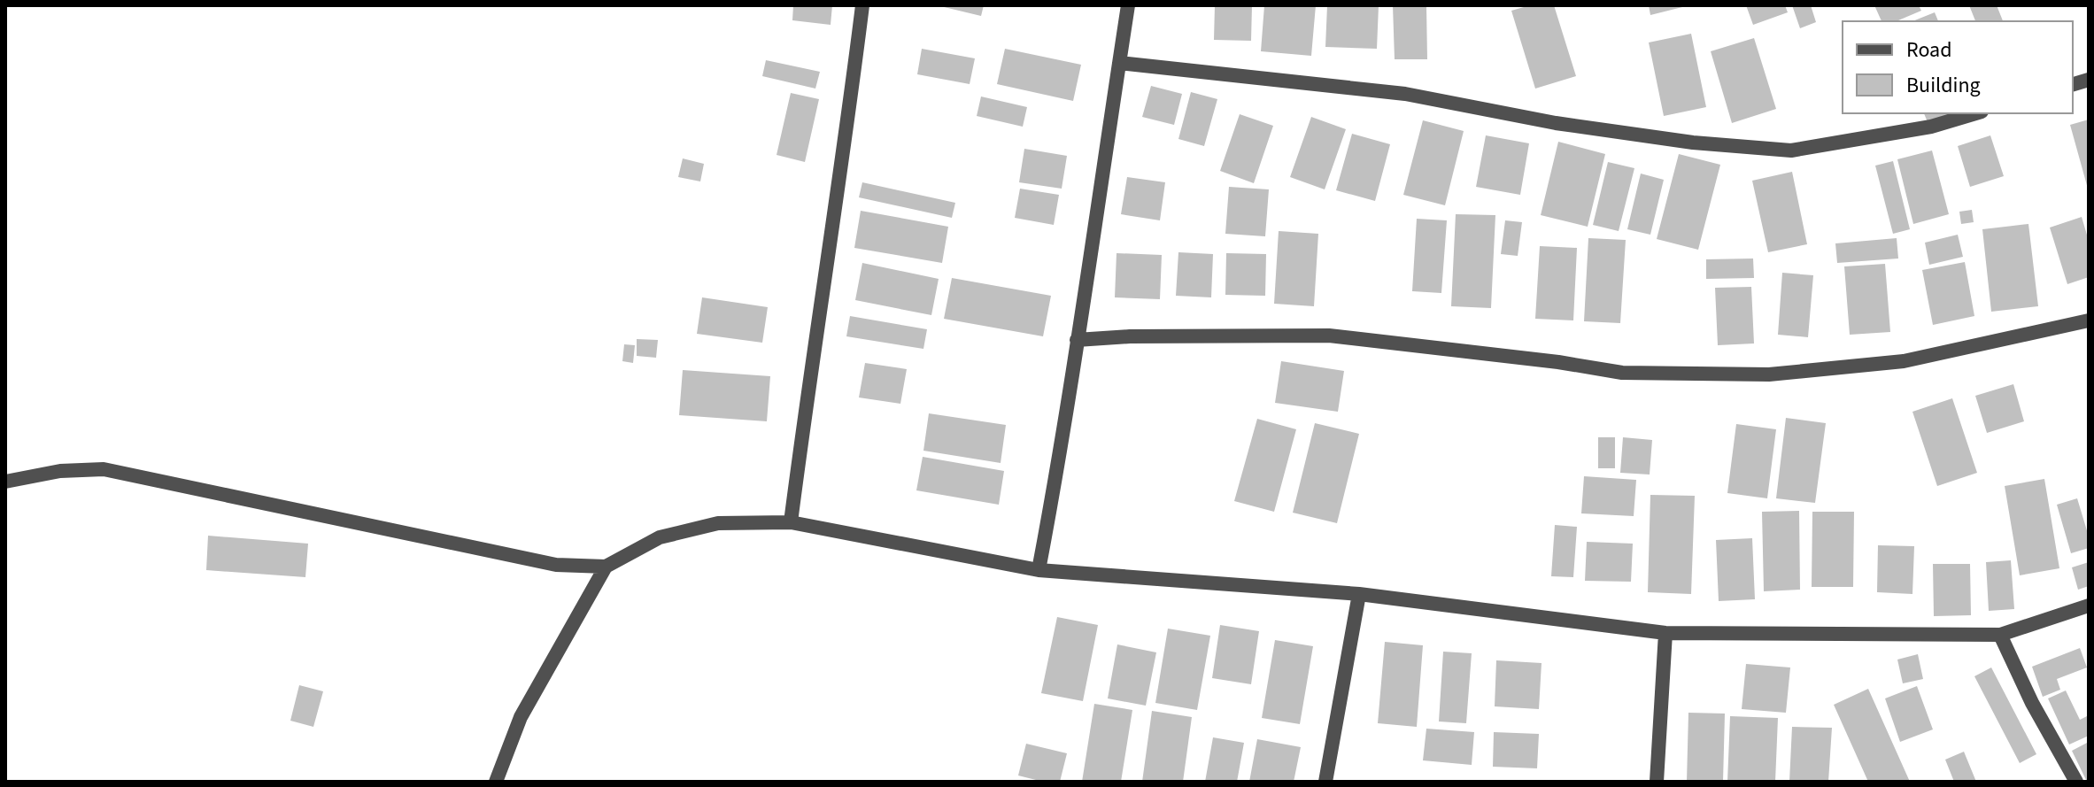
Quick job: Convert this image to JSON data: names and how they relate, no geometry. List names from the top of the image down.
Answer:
{
  "legend": ["Road", "Building"]
}
